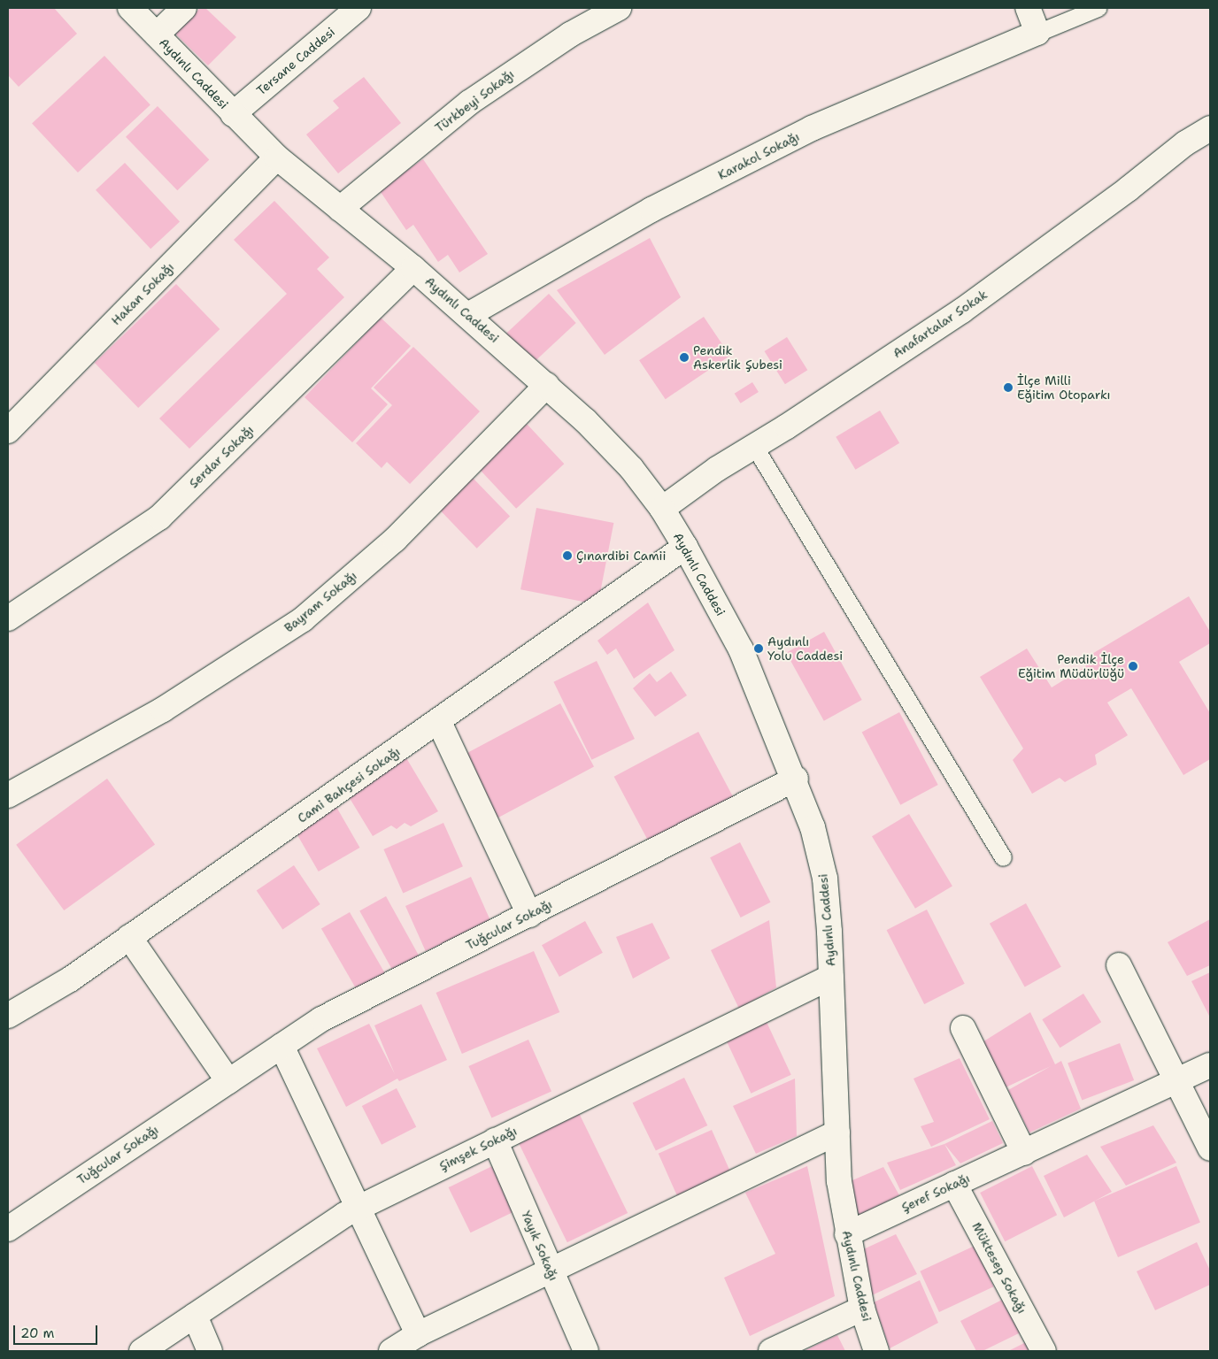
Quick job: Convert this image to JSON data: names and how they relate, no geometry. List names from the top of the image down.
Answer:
{
  "streets": {
    "street": [
      "Tersane Caddesi",
      "Aydınlı Caddesi",
      "Türkbeyi Sokağı",
      "Karakol Sokağı",
      "Hakan Sokağı",
      "Anafartalar Sokak",
      "Serdar Sokağı",
      "Bayram Sokağı",
      "Cami Bahçesi Sokağı",
      "Tuğcular Sokağı",
      "Şimşek Sokağı",
      "Şeref Sokağı",
      "Yayık Sokağı",
      "Müktesep Sokağı"
    ]
  },
  "crossings": [
    ["Tersane Caddesi", "Aydınlı Caddesi"],
    ["Aydınlı Caddesi", "Türkbeyi Sokağı"],
    ["Aydınlı Caddesi", "Karakol Sokağı"],
    ["Aydınlı Caddesi", "Hakan Sokağı"],
    ["Aydınlı Caddesi", "Anafartalar Sokak"],
    ["Aydınlı Caddesi", "Serdar Sokağı"],
    ["Aydınlı Caddesi", "Bayram Sokağı"],
    ["Aydınlı Caddesi", "Cami Bahçesi Sokağı"],
    ["Aydınlı Caddesi", "Tuğcular Sokağı"],
    ["Aydınlı Caddesi", "Şimşek Sokağı"],
    ["Aydınlı Caddesi", "Şeref Sokağı"],
    ["Şimşek Sokağı", "Yayık Sokağı"],
    ["Şeref Sokağı", "Müktesep Sokağı"]
  ],
  "places": [
    "Pendik Askerlik Şubesi",
    "İlçe Milli Eğitim Otoparkı",
    "Çınardibi Camii",
    "Aydınlı Yolu Caddesi",
    "Pendik İlçe Eğitim Müdürlüğü"
  ],
  "scale_bar": "20 m"
}
